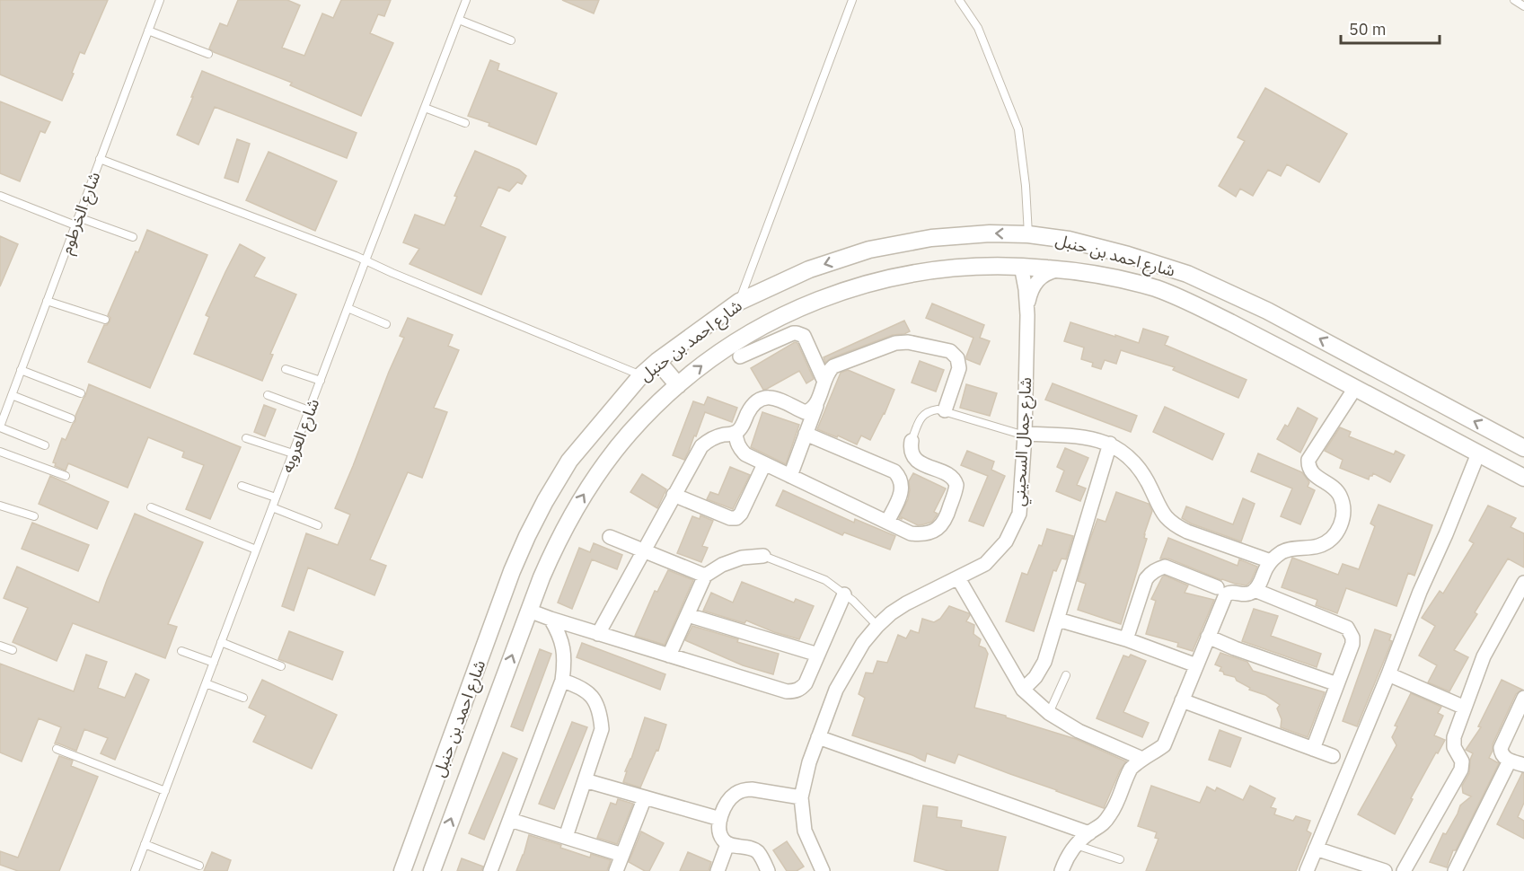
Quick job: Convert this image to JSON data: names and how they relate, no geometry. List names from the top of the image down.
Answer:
{
  "streets": {
    "street": ["شارع احمد بن حنبل", "شارع جمال السحيني"],
    "lane": ["شارع الخرطوم", "شارع العروبه"]
  },
  "scale_bar": "50 m"
}
